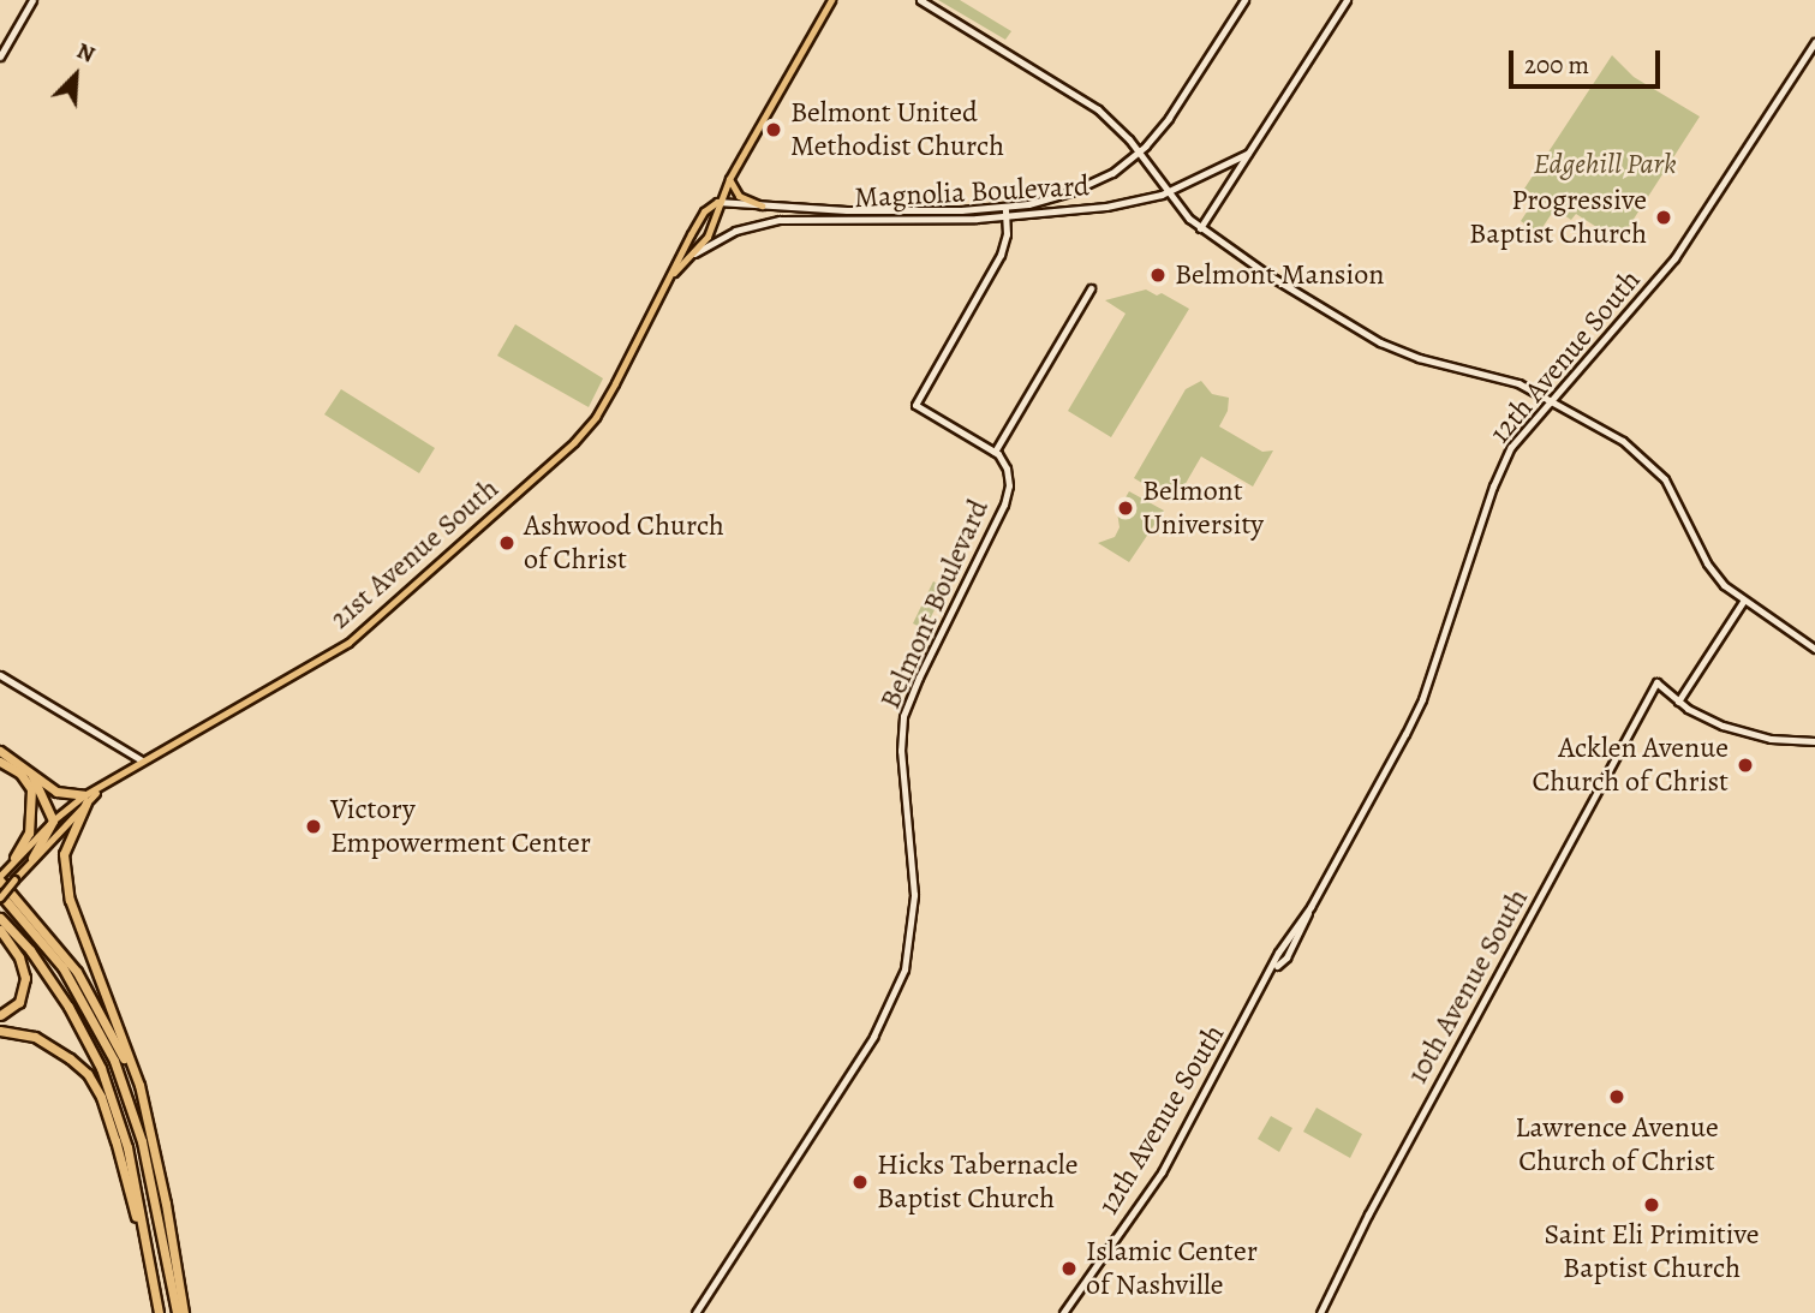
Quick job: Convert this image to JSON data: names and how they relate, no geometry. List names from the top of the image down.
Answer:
{
  "streets": {
    "main road": [
      "Magnolia Boulevard",
      "12th Avenue South",
      "21st Avenue South",
      "Belmont Boulevard",
      "10th Avenue South"
    ]
  },
  "crossings": [
    ["Magnolia Boulevard", "21st Avenue South"]
  ],
  "parks": ["Edgehill Park"],
  "places": [
    "Belmont United Methodist Church",
    "Progressive Baptist Church",
    "Belmont Mansion",
    "Belmont University",
    "Ashwood Church of Christ",
    "Acklen Avenue Church of Christ",
    "Victory Empowerment Center",
    "Lawrence Avenue Church of Christ",
    "Hicks Tabernacle Baptist Church",
    "Saint Eli Primitive Baptist Church",
    "Islamic Center of Nashville"
  ],
  "scale_bar": "200 m",
  "north": "top right"
}
